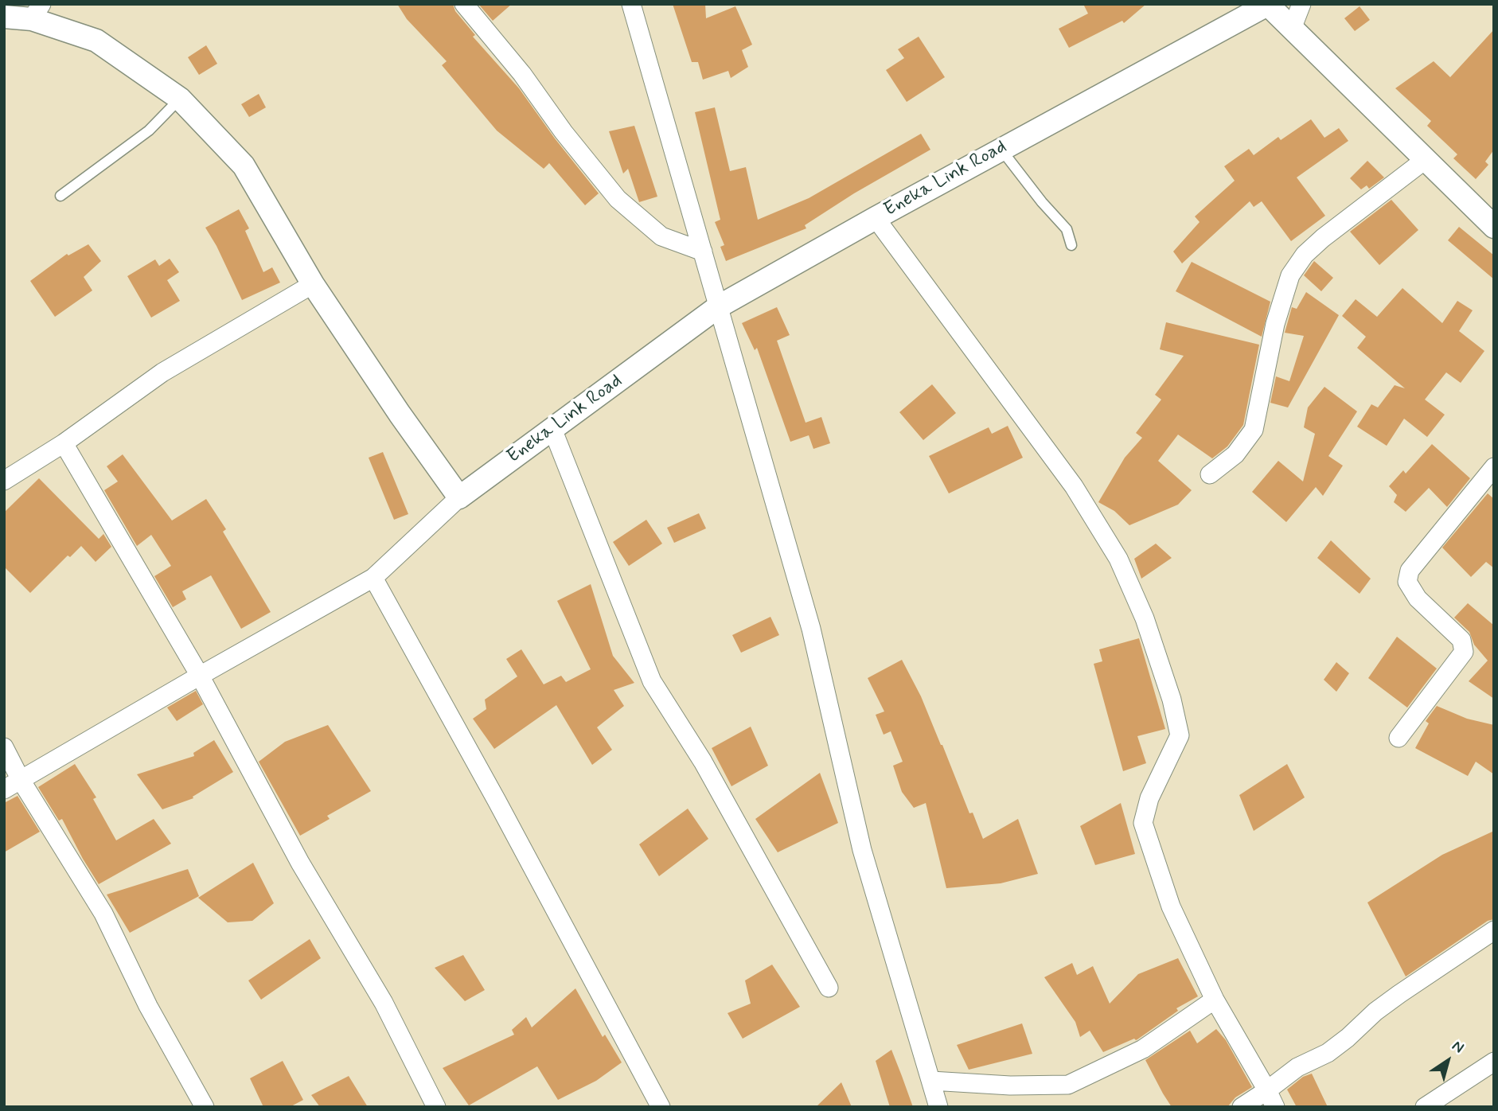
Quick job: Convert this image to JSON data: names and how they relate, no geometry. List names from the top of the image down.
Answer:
{
  "streets": {
    "street": ["Eneka Link Road"]
  },
  "north": "top right"
}
